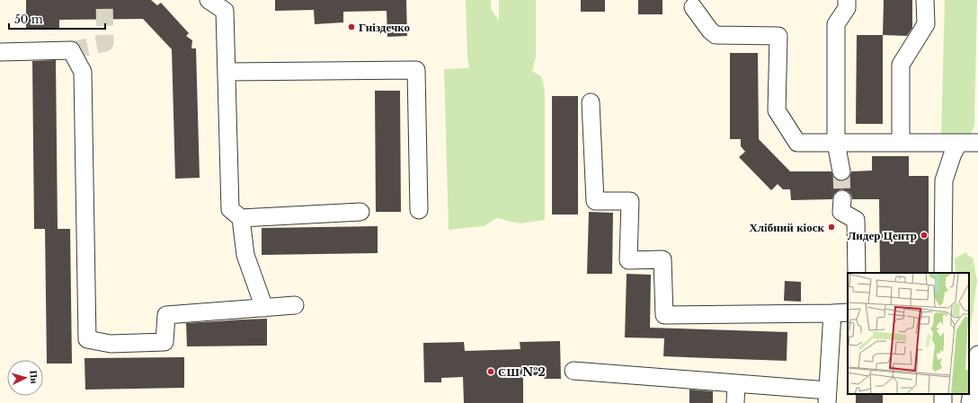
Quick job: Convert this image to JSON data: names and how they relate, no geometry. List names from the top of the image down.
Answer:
{
  "places": [
    "Гніздечко",
    "Хлібний кіоск",
    "Лидер Центр",
    "СШ №2"
  ],
  "scale_bar": "50 m",
  "north": "right"
}
